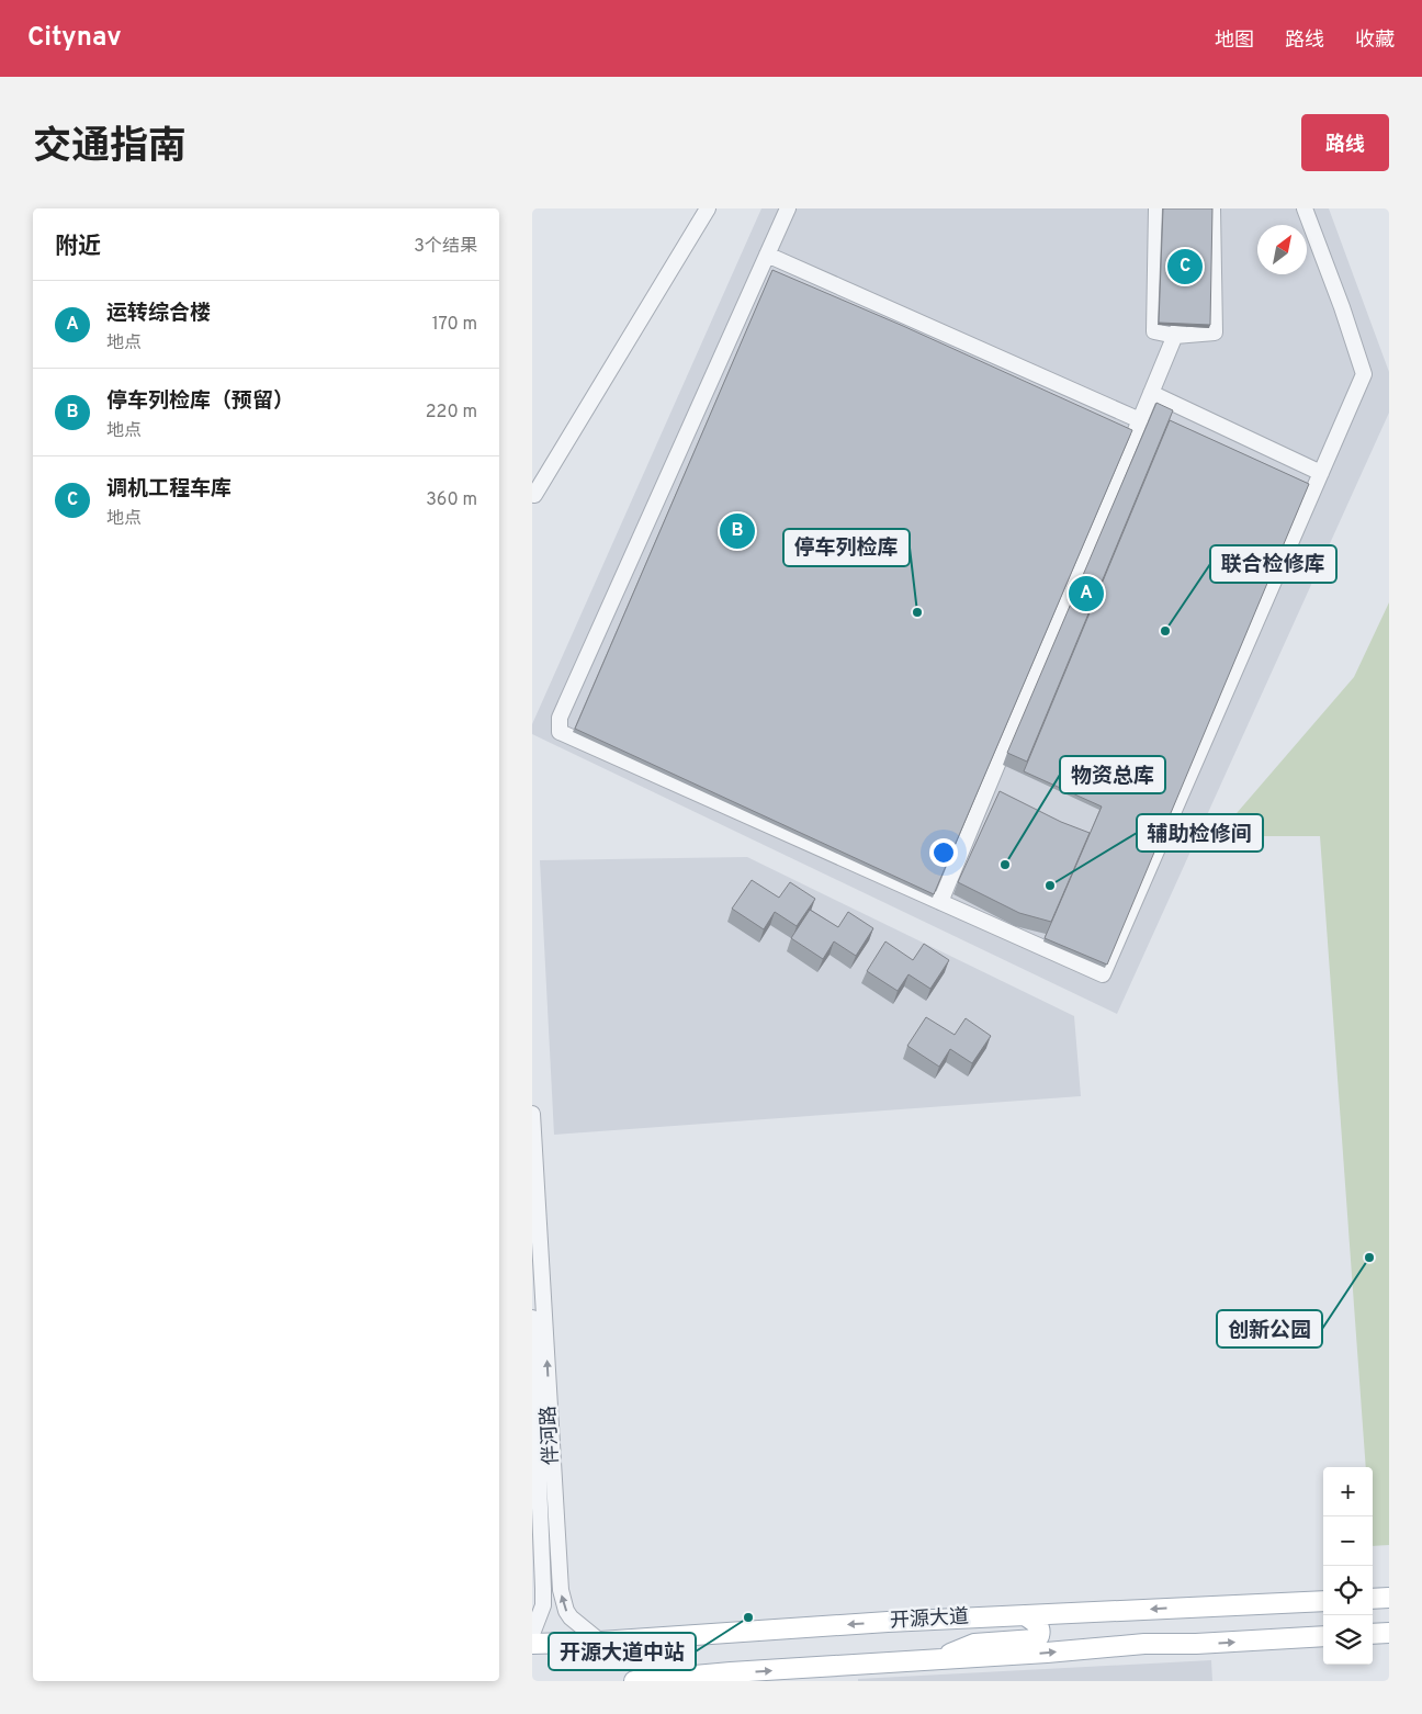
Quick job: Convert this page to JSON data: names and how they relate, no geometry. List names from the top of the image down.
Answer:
{
  "streets": {
    "main road": ["开源大道"],
    "street": ["伴河路"]
  },
  "crossings": [
    ["伴河路", "开源大道"]
  ],
  "places": [
    "停车列检库",
    "联合检修库",
    "物资总库",
    "辅助检修间",
    "创新公园",
    "开源大道中站"
  ],
  "north": "top right",
  "page": {
    "header": "Citynav",
    "nav": ["地图", "路线", "收藏"],
    "title": "交通指南",
    "buttons": "路线",
    "heading": ["附近", "3个结果"],
    "pins": ["C", "B", "A"],
    "list": [
      {
        "mark": "A",
        "name": "运转综合楼",
        "note": "地点",
        "value": "170 m"
      },
      {
        "mark": "B",
        "name": "停车列检库（预留）",
        "note": "地点",
        "value": "220 m"
      },
      {
        "mark": "C",
        "name": "调机工程车库",
        "note": "地点",
        "value": "360 m"
      }
    ],
    "map_buttons": ["+", "−"]
  }
}
